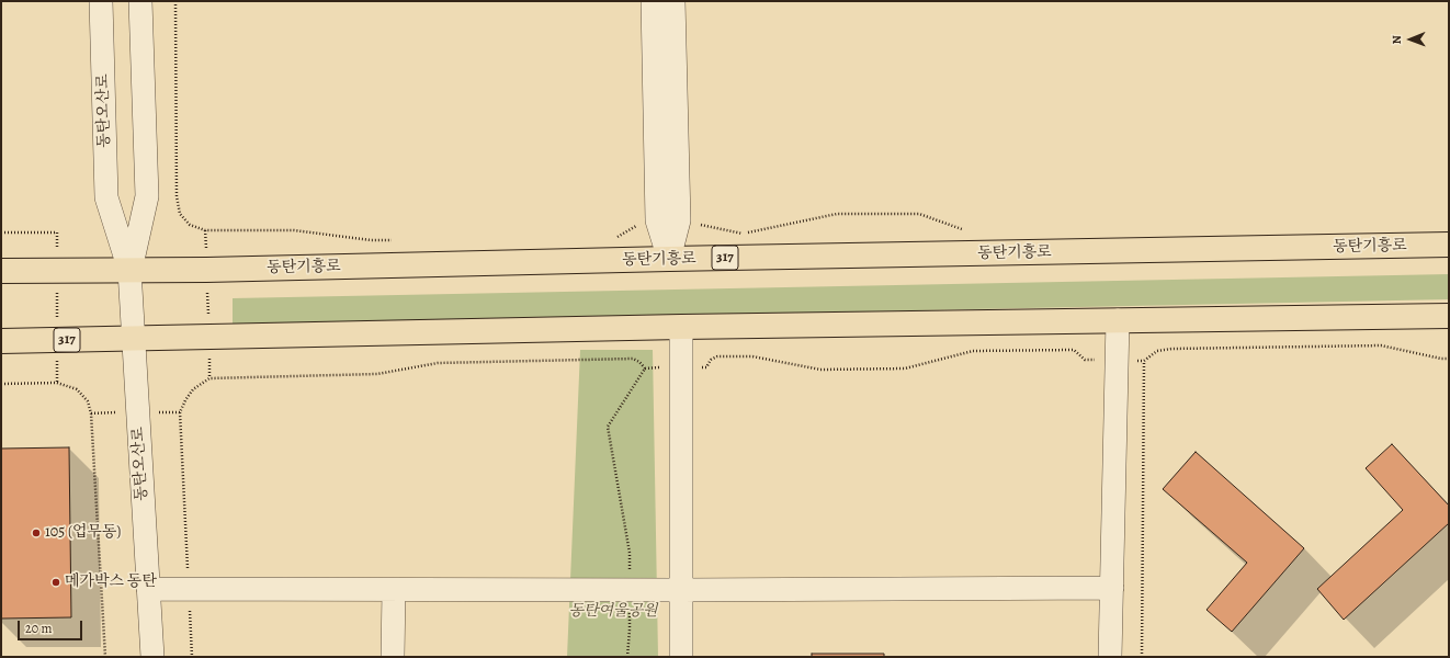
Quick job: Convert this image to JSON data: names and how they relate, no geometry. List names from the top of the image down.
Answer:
{
  "streets": {
    "main road": ["동탄기흥로", "317"],
    "street": ["동탄오산로"]
  },
  "crossings": [
    ["동탄오산로", "동탄기흥로"],
    ["동탄오산로", "317"]
  ],
  "parks": ["동탄여울공원"],
  "places": ["105 (업무동)", "메가박스 동탄"],
  "scale_bar": "20 m",
  "north": "left"
}
